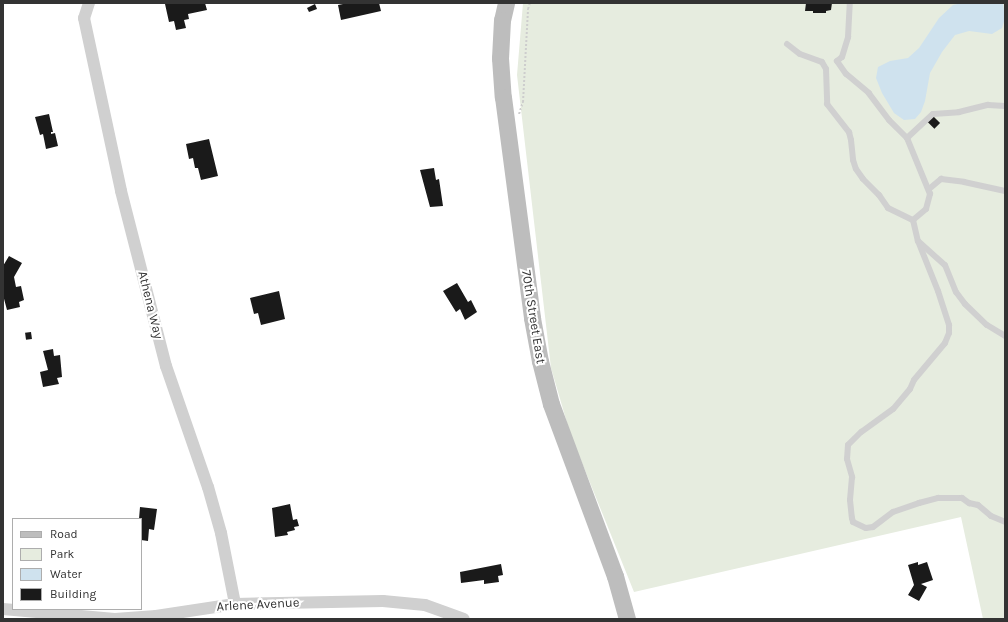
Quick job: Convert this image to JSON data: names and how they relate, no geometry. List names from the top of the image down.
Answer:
{
  "streets": {
    "main road": ["70th Street East"],
    "street": ["Athena Way", "Arlene Avenue"]
  },
  "crossings": [
    ["Athena Way", "Arlene Avenue"]
  ],
  "legend": [
    "Road",
    "Park",
    "Water",
    "Building"
  ]
}
